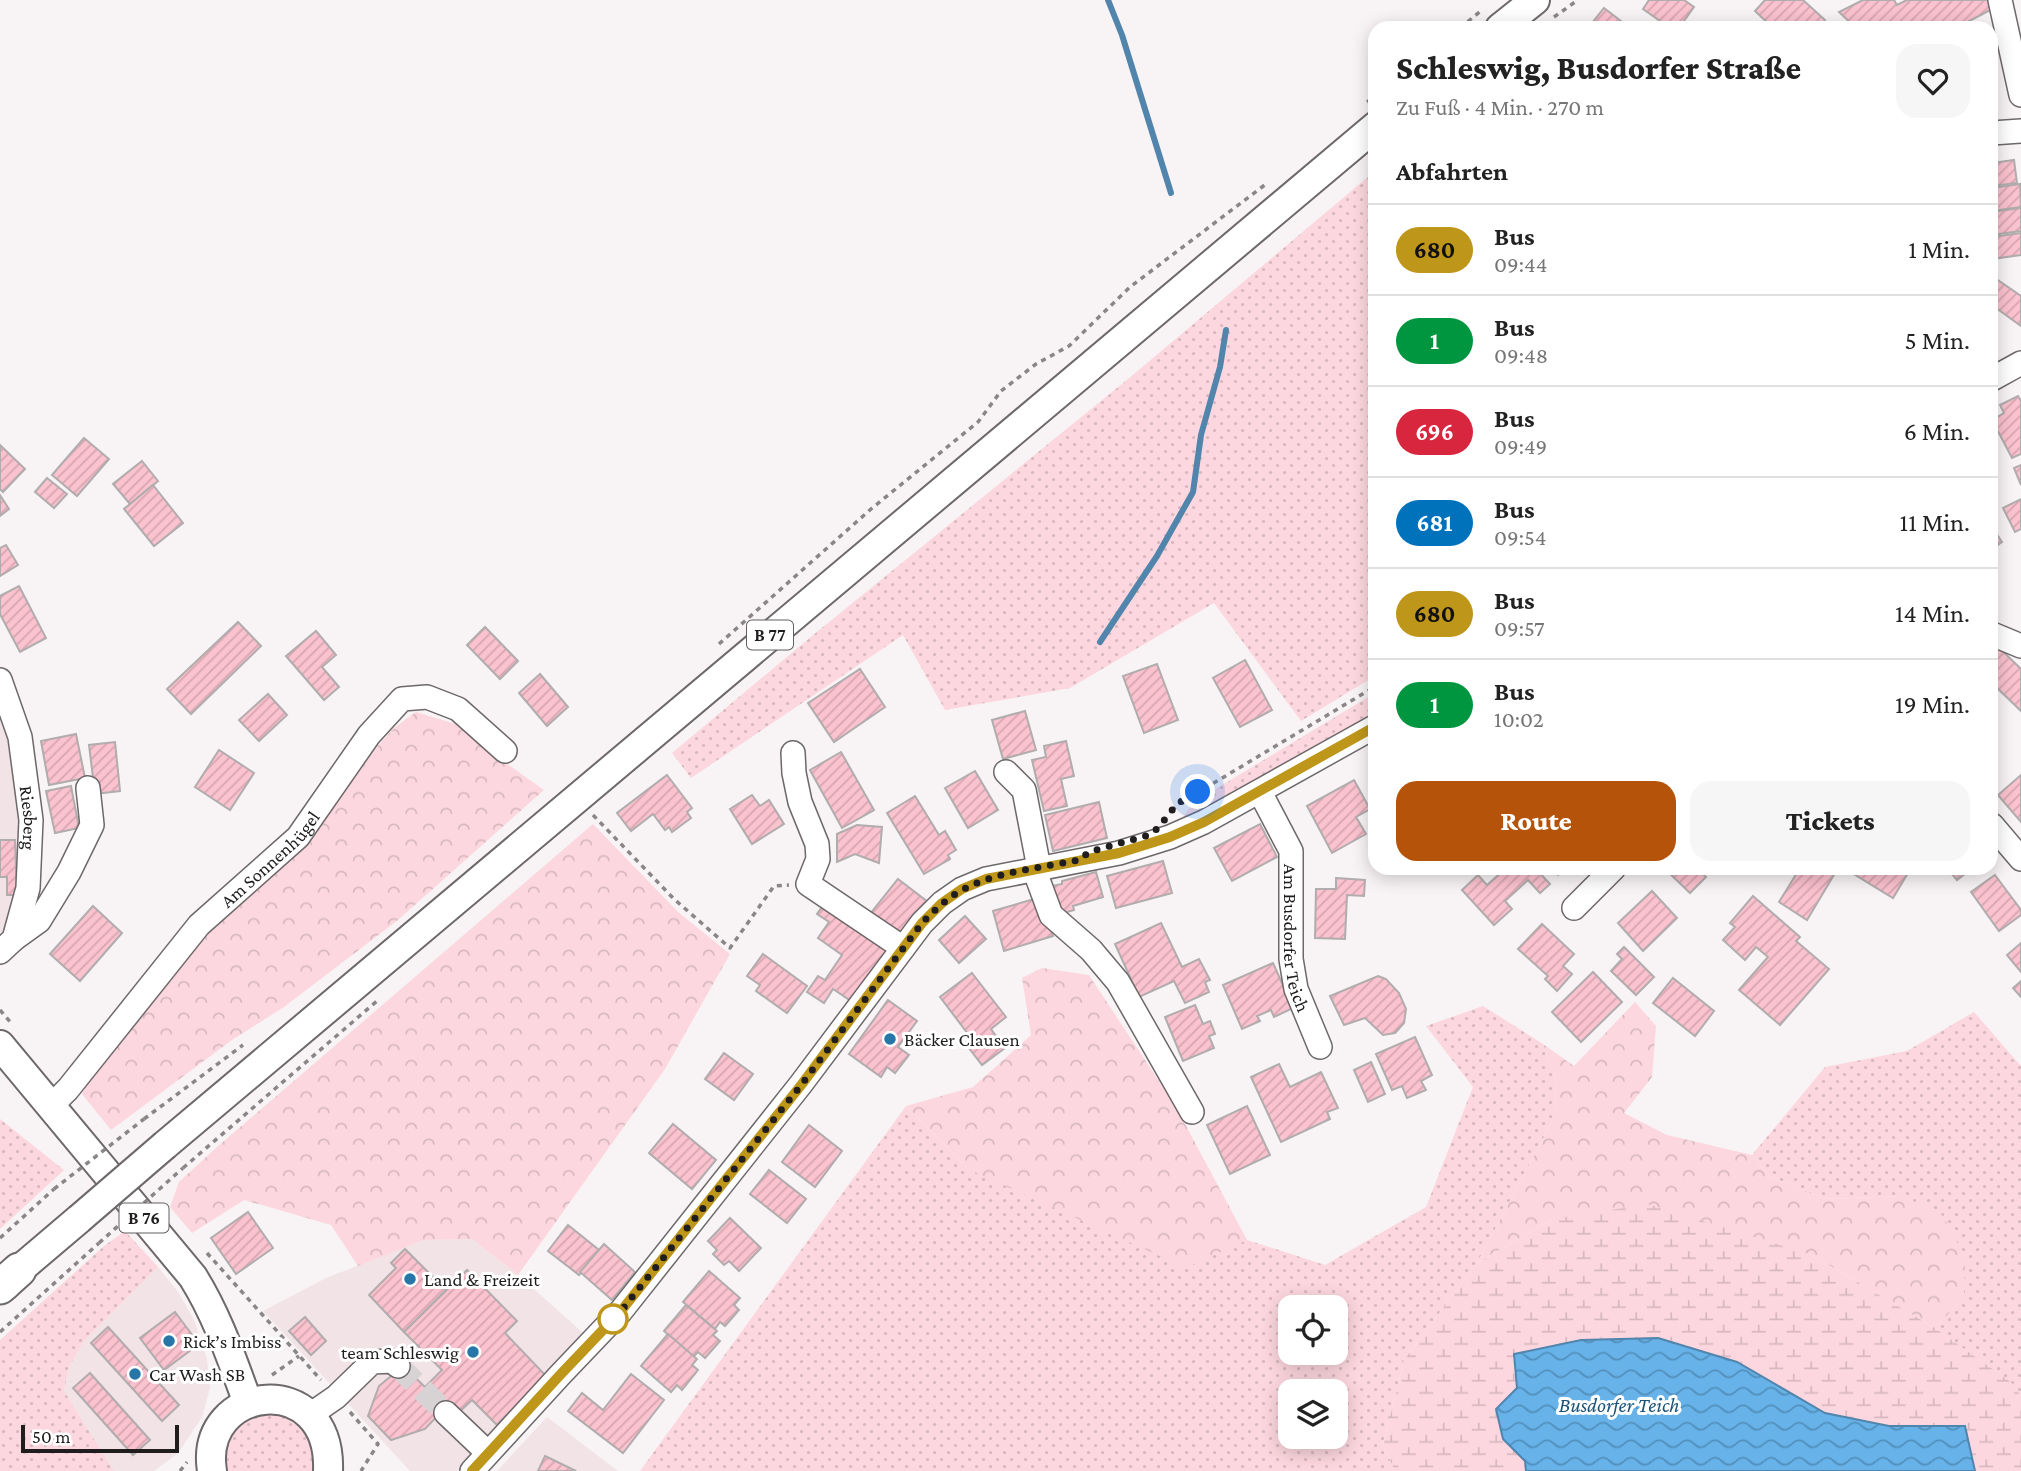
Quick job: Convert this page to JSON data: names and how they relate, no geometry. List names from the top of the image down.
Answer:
{
  "streets": {
    "main road": ["B 77", "B 76"],
    "street": ["Riesberg", "Am Sonnenhügel", "Am Busdorfer Teich"]
  },
  "crossings": [
    ["Am Sonnenhügel", "B 76"]
  ],
  "water": ["Busdorfer Teich"],
  "places": [
    "Bäcker Clausen",
    "Land & Freizeit",
    "Rick’s Imbiss",
    "team Schleswig",
    "Car Wash SB"
  ],
  "lines": ["bus line 680"],
  "scale_bar": "50 m",
  "page": {
    "heading": [
      ["Schleswig, Busdorfer Straße", "Zu Fuß · 4 Min. · 270 m"],
      "Abfahrten"
    ],
    "list": [
      {
        "mark": "680",
        "name": "Bus",
        "note": "09:44",
        "value": "1 Min."
      },
      {
        "mark": "1",
        "name": "Bus",
        "note": "09:48",
        "value": "5 Min."
      },
      {
        "mark": "696",
        "name": "Bus",
        "note": "09:49",
        "value": "6 Min."
      },
      {
        "mark": "681",
        "name": "Bus",
        "note": "09:54",
        "value": "11 Min."
      },
      {
        "mark": "680",
        "name": "Bus",
        "note": "09:57",
        "value": "14 Min."
      },
      {
        "mark": "1",
        "name": "Bus",
        "note": "10:02",
        "value": "19 Min."
      }
    ],
    "buttons": ["Route", "Tickets"],
    "scale": "50 m"
  }
}
